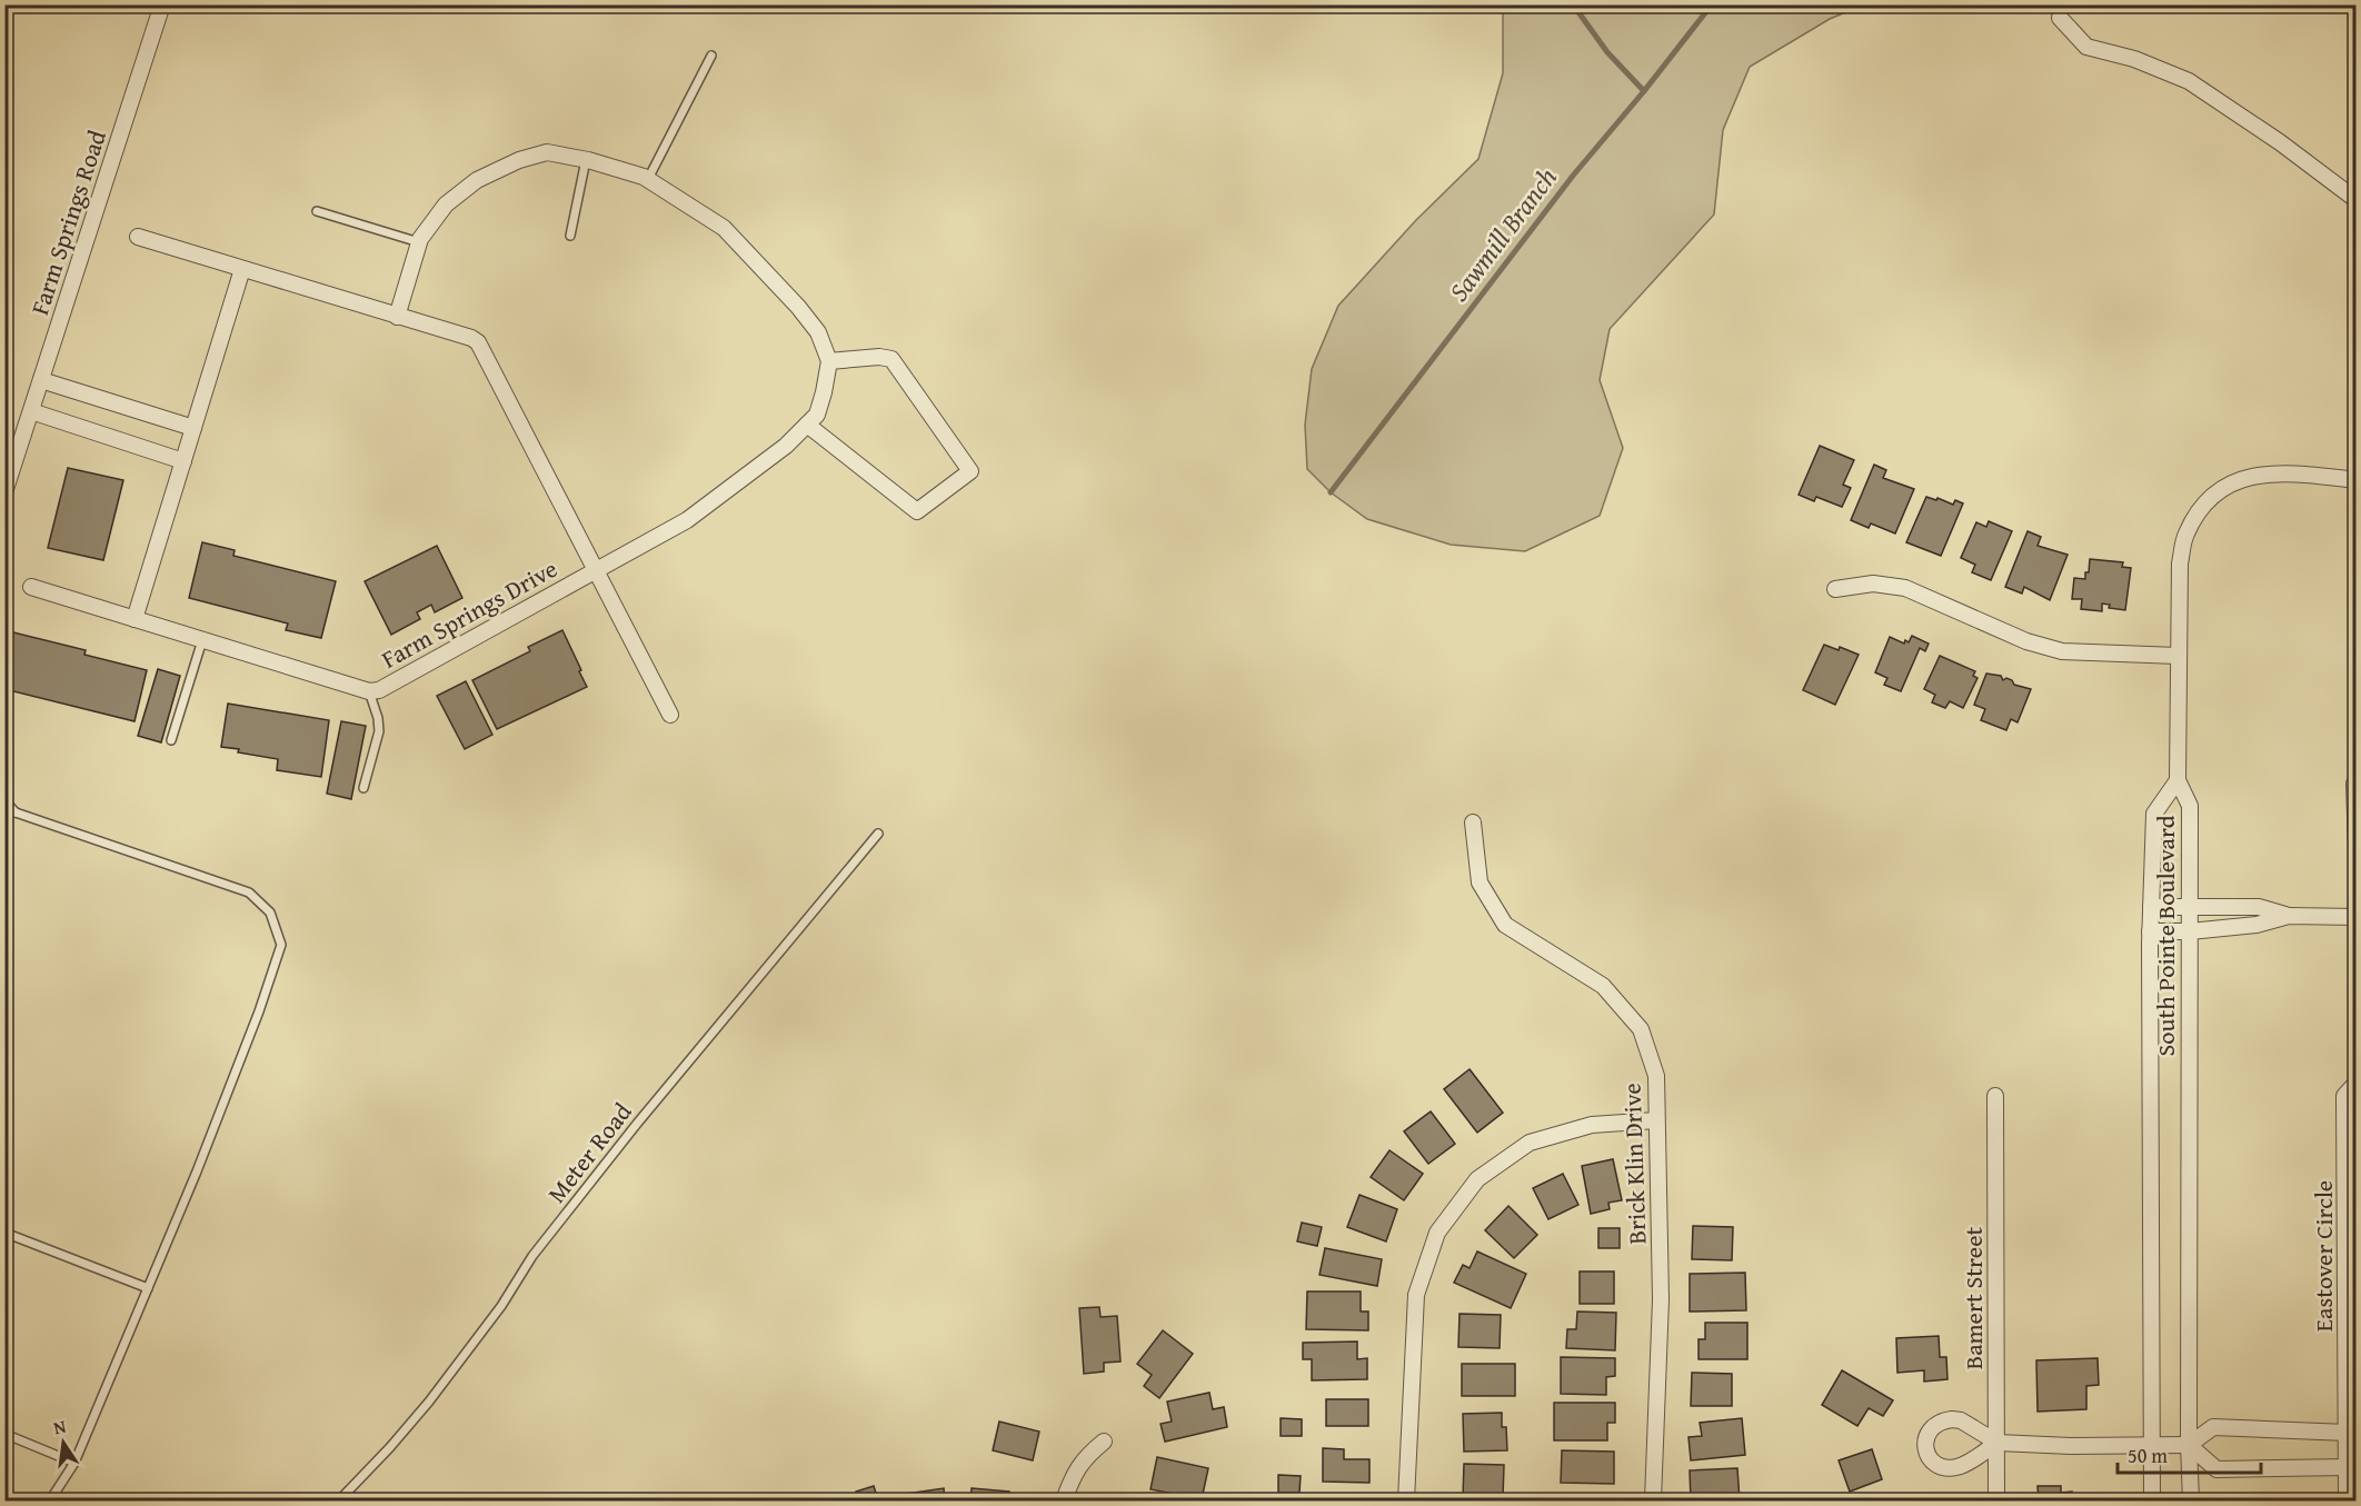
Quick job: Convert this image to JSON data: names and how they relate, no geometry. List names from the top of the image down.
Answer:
{
  "streets": {
    "street": [
      "Farm Springs Road",
      "Farm Springs Drive",
      "South Pointe Boulevard",
      "Brick Klin Drive",
      "Eastover Circle",
      "Bamert Street"
    ],
    "lane": ["Meter Road"]
  },
  "water": ["Sawmill Branch"],
  "scale_bar": "50 m",
  "north": "top"
}
